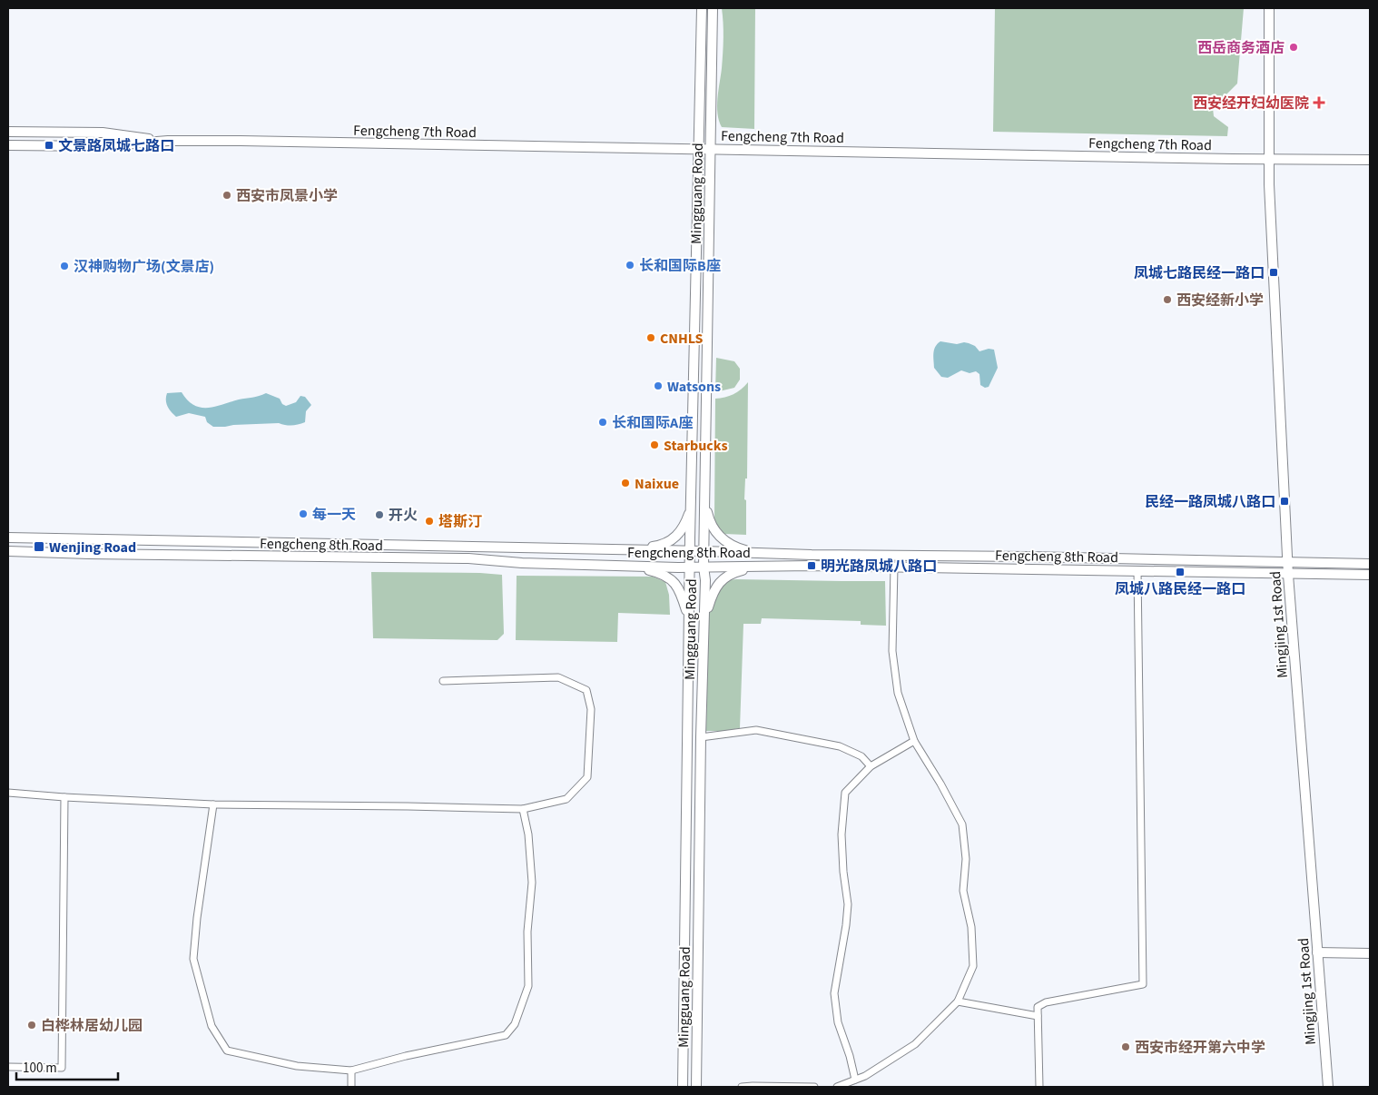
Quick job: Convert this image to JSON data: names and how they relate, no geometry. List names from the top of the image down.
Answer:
{
  "streets": {
    "main road": [
      "Fengcheng 7th Road",
      "Mingguang Road",
      "Fengcheng 8th Road",
      "Mingjing 1st Road"
    ]
  },
  "crossings": [
    ["Fengcheng 7th Road", "Mingguang Road"],
    ["Fengcheng 7th Road", "Mingjing 1st Road"],
    ["Mingguang Road", "Fengcheng 8th Road"],
    ["Fengcheng 8th Road", "Mingjing 1st Road"]
  ],
  "places": {
    "other": [
      "西岳商务酒店",
      "西安市凤景小学",
      "长和国际B座",
      "汉神购物广场(文景店)",
      "西安经新小学",
      "CNHLS",
      "Watsons",
      "长和国际A座",
      "Starbucks",
      "Naixue",
      "每一天",
      "开火",
      "塔斯汀",
      "白桦林居幼儿园",
      "西安市经开第六中学"
    ],
    "health": ["西安经开妇幼医院"],
    "transit": [
      "文景路凤城七路口",
      "凤城七路民经一路口",
      "民经一路凤城八路口",
      "Wenjing Road",
      "明光路凤城八路口",
      "凤城八路民经一路口"
    ]
  },
  "scale_bar": "100 m"
}
